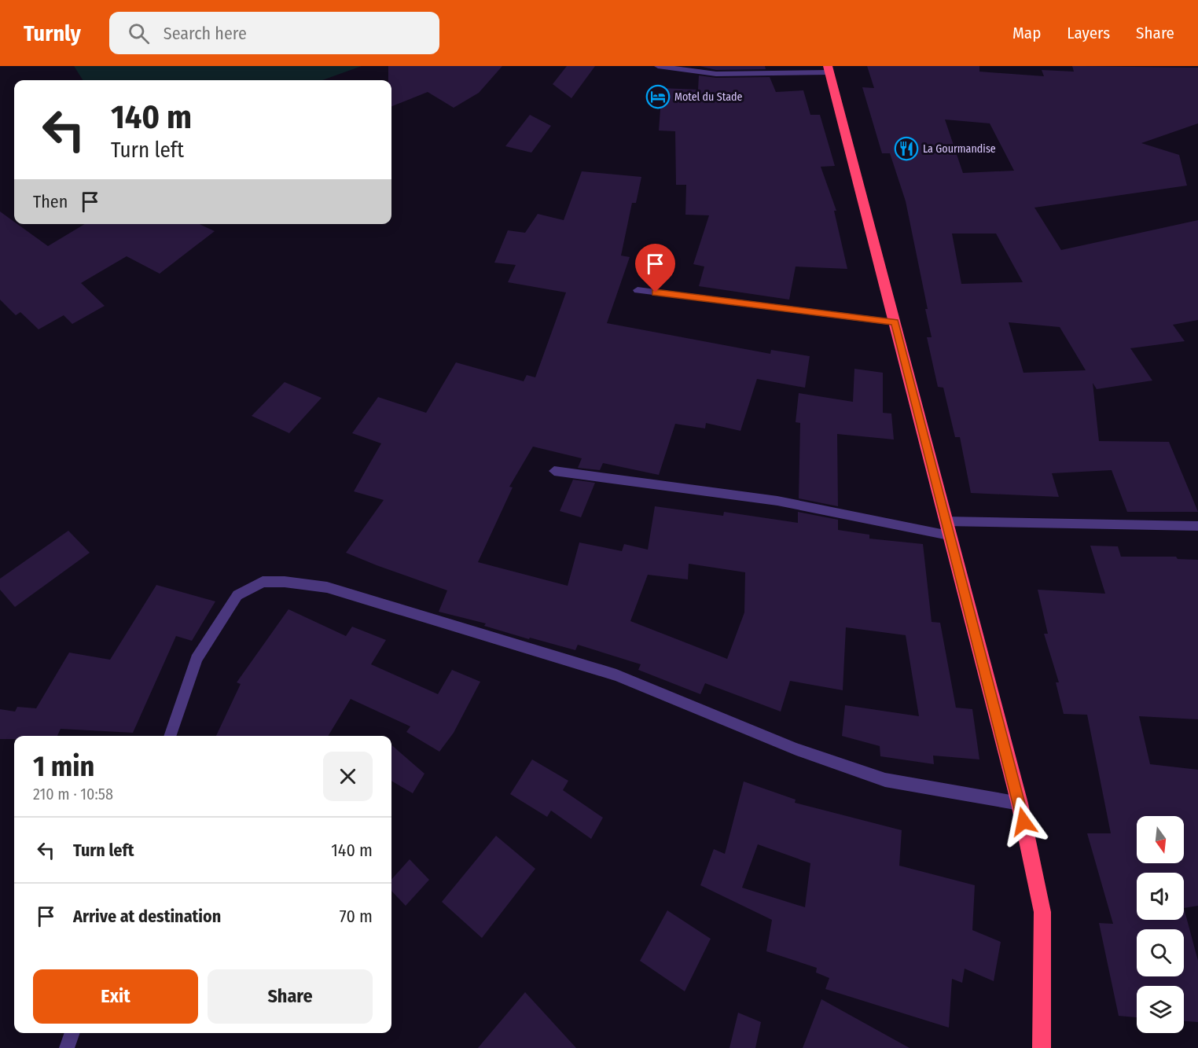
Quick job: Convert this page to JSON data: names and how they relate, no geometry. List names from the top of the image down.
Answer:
{
  "places": {
    "hotel": ["Motel du Stade"],
    "restaurant": ["La Gourmandise"]
  },
  "north": "bottom",
  "page": {
    "header": "Turnly",
    "search": "Search here",
    "nav": ["Map", "Layers", "Share"],
    "turn": ["140 m", "Turn left"],
    "then": "Then",
    "heading": ["1 min", "210 m · 10:58"],
    "list": [
      {
        "name": "Turn left",
        "value": "140 m"
      },
      {
        "name": "Arrive at destination",
        "value": "70 m"
      }
    ],
    "buttons": ["Exit", "Share"]
  }
}
